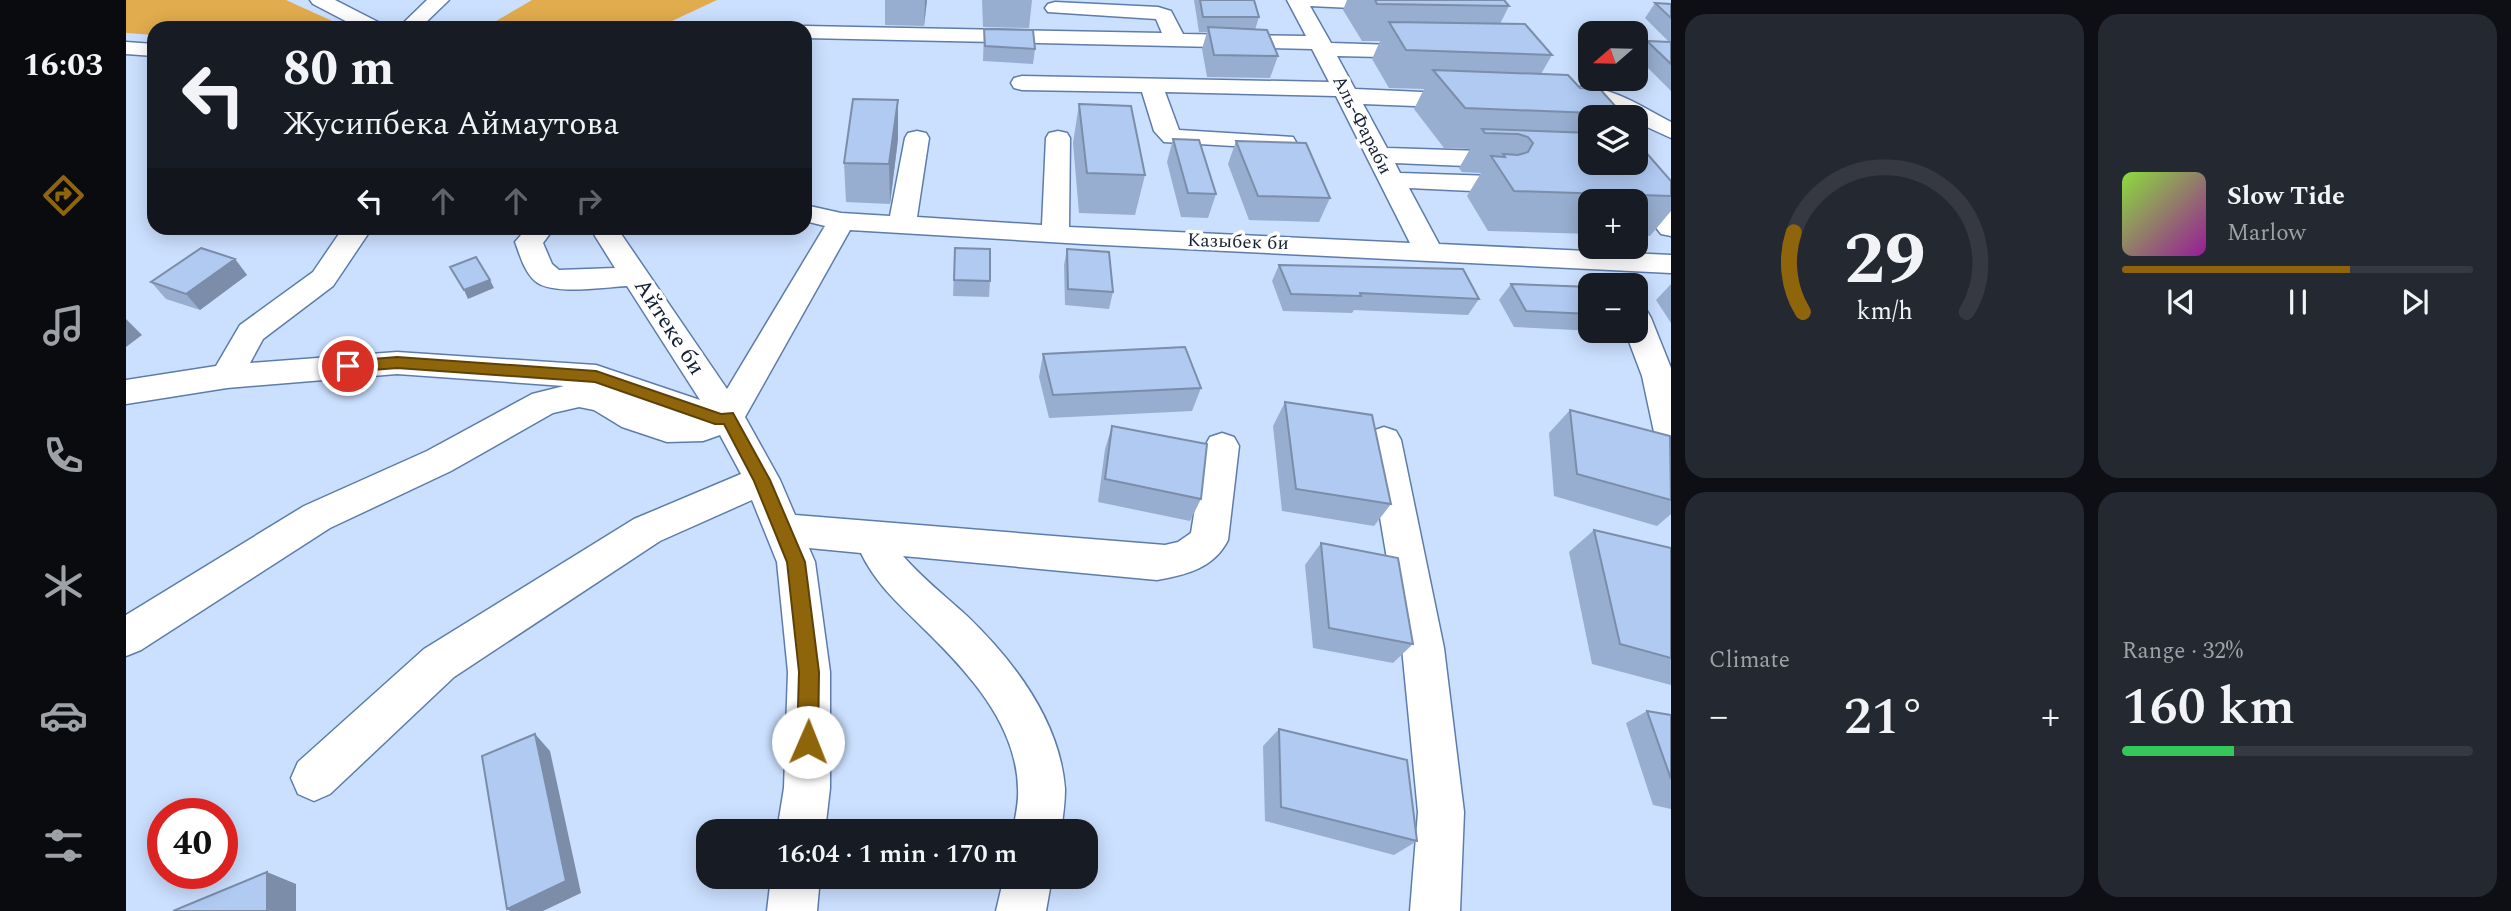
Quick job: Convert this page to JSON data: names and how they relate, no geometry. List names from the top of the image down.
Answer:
{
  "streets": {
    "street": ["Аль-Фараби", "Казыбек би", "Айтеке би"]
  },
  "crossings": [
    ["Аль-Фараби", "Казыбек би"]
  ],
  "north": "left",
  "page": {
    "tabs": "16:03",
    "map_buttons": ["+", "−"],
    "turn": ["80 m", "Жусипбека Аймаутова"],
    "song": ["Slow Tide", "Marlow"],
    "tile": [
      "Climate",
      ["Range · 32%", "160 km"]
    ],
    "heat": ["−", "21°", "+"],
    "limit": "40",
    "trip": "16:04 · 1 min · 170 m",
    "gauge": ["29", "km/h"]
  }
}
